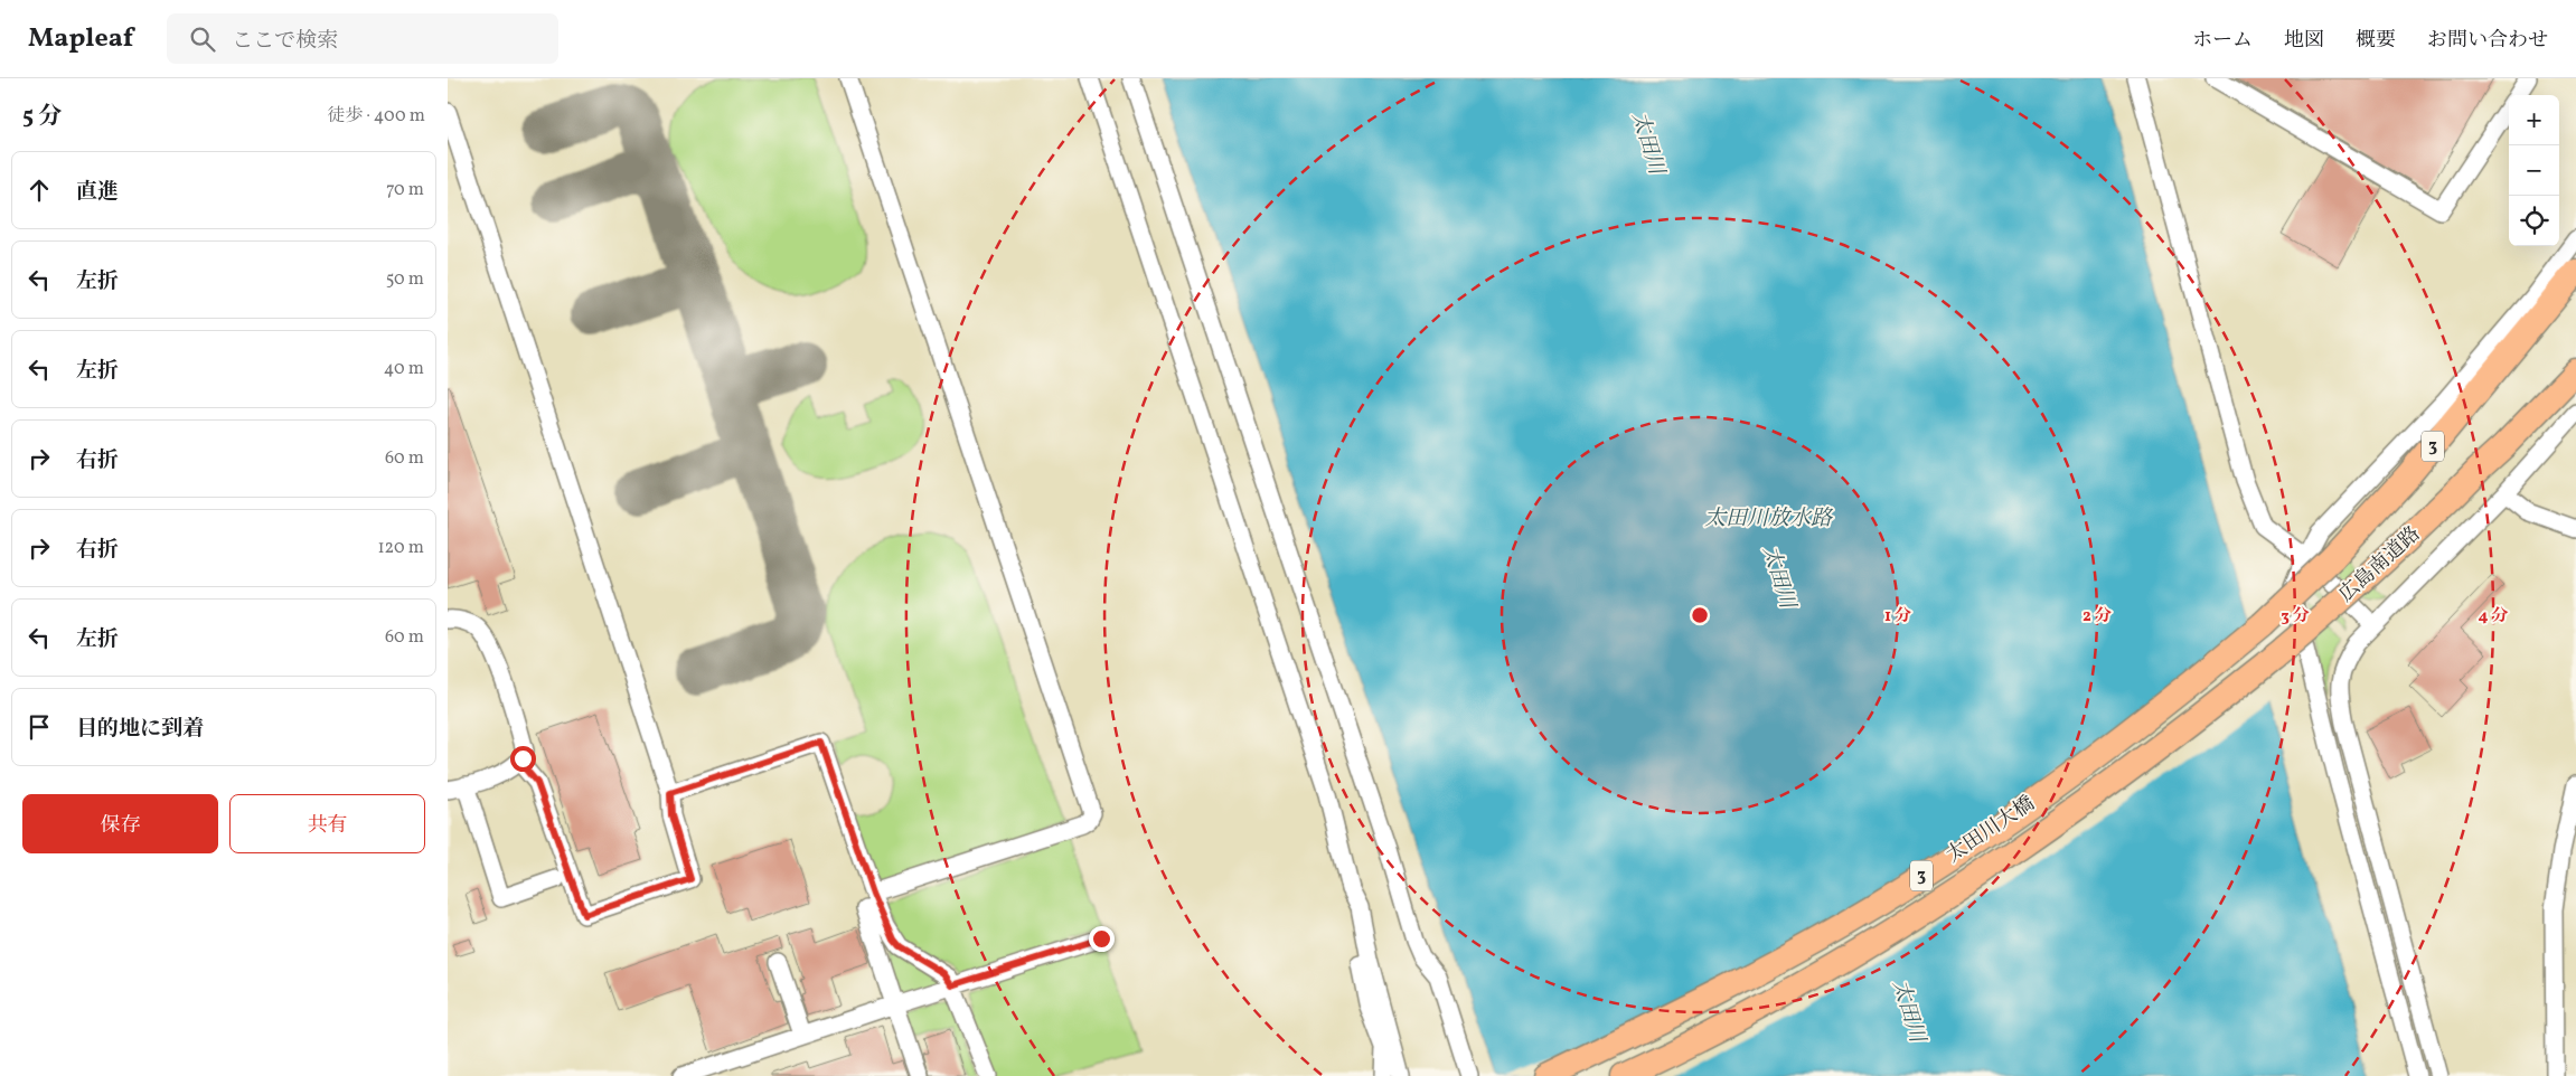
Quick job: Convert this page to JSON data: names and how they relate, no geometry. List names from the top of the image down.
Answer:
{
  "streets": {
    "highway": ["3", "広島南道路", "太田川大橋"]
  },
  "crossings": [
    ["3", "太田川大橋"],
    ["広島南道路", "太田川大橋"]
  ],
  "water": ["太田川", "太田川放水路"],
  "page": {
    "header": "Mapleaf",
    "search": "ここで検索",
    "nav": [
      "ホーム",
      "地図",
      "概要",
      "お問い合わせ"
    ],
    "heading": ["5 分", "徒歩 · 400 m"],
    "map_buttons": ["+", "−"],
    "list": [
      ["直進", "70 m"],
      ["左折", "50 m"],
      ["左折", "40 m"],
      ["右折", "60 m"],
      ["右折", "120 m"],
      ["左折", "60 m"],
      "目的地に到着"
    ],
    "buttons": ["保存", "共有"]
  },
  "rings": [
    "1 分",
    "2 分",
    "3 分",
    "4 分"
  ]
}
